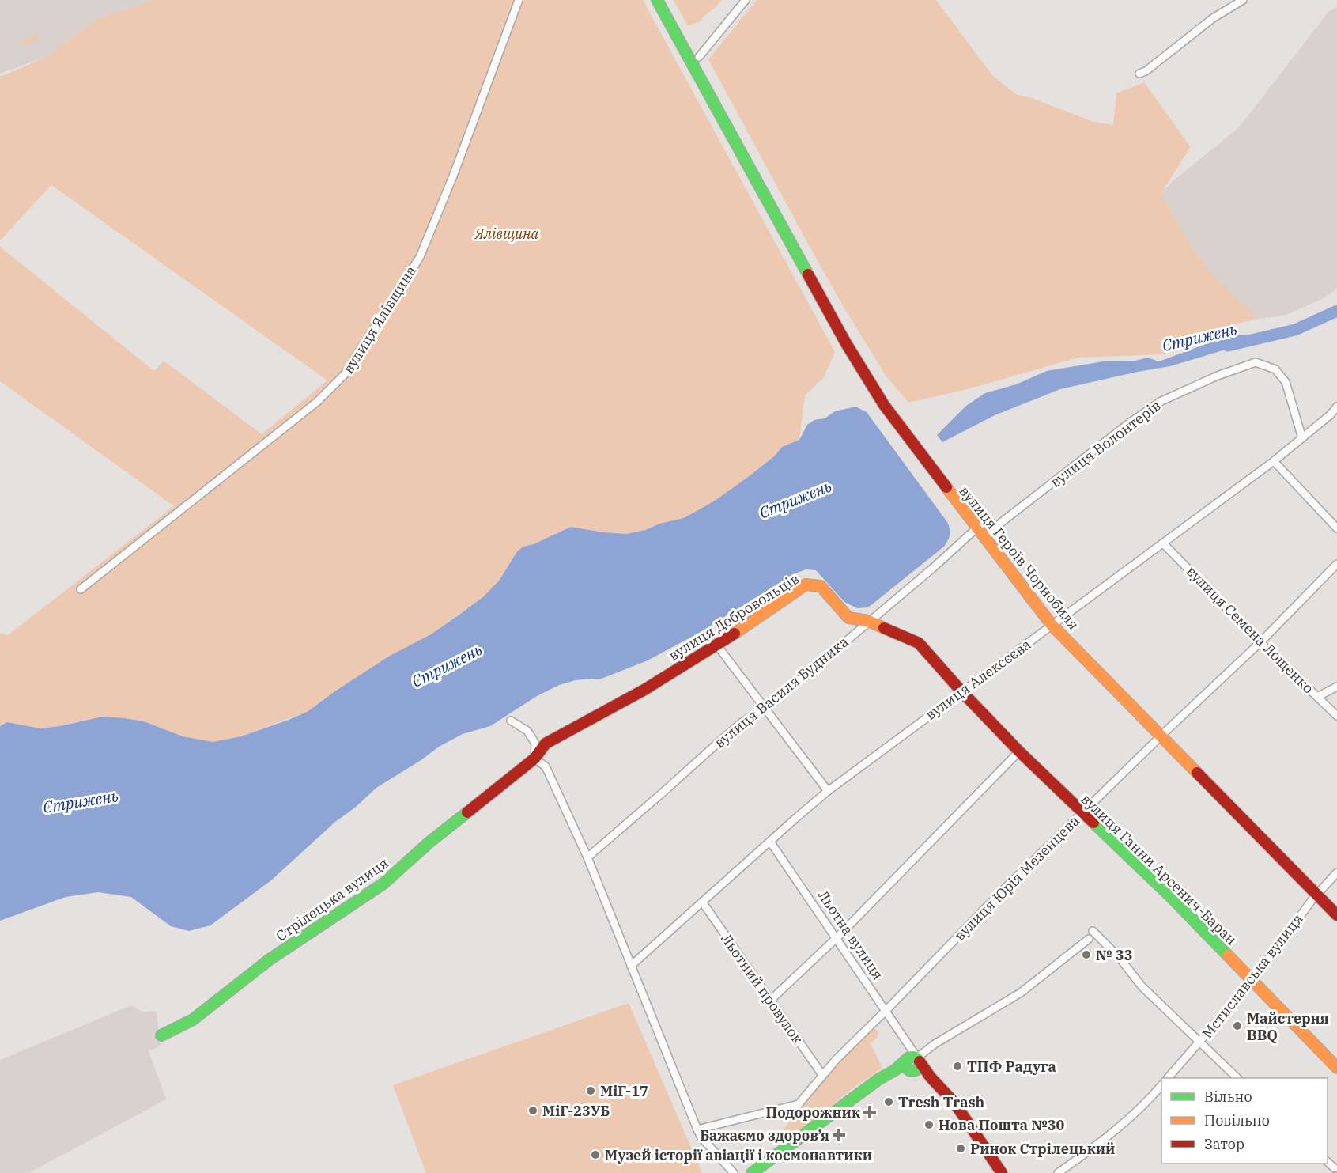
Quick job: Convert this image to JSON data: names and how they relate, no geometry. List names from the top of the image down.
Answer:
{
  "streets": {
    "street": [
      "вулиця Ялівщина",
      "вулиця Волонтерів",
      "вулиця Героїв Чорнобиля",
      "вулиця Добровольців",
      "вулиця Семена Лощенко",
      "вулиця Алексєєва",
      "вулиця Василя Будника",
      "вулиця Ганни Арсенич-Баран",
      "вулиця Юрія Мезенцева",
      "Стрілецька вулиця",
      "Льотна вулиця",
      "Мстиславська вулиця",
      "Льотний провулок"
    ]
  },
  "crossings": [
    ["вулиця Волонтерів", "вулиця Героїв Чорнобиля"],
    ["вулиця Волонтерів", "вулиця Алексєєва"],
    ["вулиця Героїв Чорнобиля", "вулиця Алексєєва"],
    ["вулиця Героїв Чорнобиля", "вулиця Василя Будника"],
    ["вулиця Героїв Чорнобиля", "вулиця Юрія Мезенцева"],
    ["вулиця Героїв Чорнобиля", "Мстиславська вулиця"],
    ["вулиця Добровольців", "вулиця Алексєєва"],
    ["вулиця Добровольців", "вулиця Василя Будника"],
    ["вулиця Добровольців", "вулиця Ганни Арсенич-Баран"],
    ["вулиця Добровольців", "Стрілецька вулиця"],
    ["вулиця Семена Лощенко", "вулиця Алексєєва"],
    ["вулиця Семена Лощенко", "вулиця Юрія Мезенцева"],
    ["вулиця Алексєєва", "вулиця Ганни Арсенич-Баран"],
    ["вулиця Алексєєва", "Льотна вулиця"],
    ["вулиця Алексєєва", "Льотний провулок"],
    ["вулиця Ганни Арсенич-Баран", "вулиця Юрія Мезенцева"],
    ["вулиця Ганни Арсенич-Баран", "Мстиславська вулиця"],
    ["вулиця Юрія Мезенцева", "Льотна вулиця"],
    ["вулиця Юрія Мезенцева", "Льотний провулок"]
  ],
  "water": ["Стрижень"],
  "parks": ["Ялівщина"],
  "places": {
    "other": [
      "№ 33",
      "Майстерня BBQ",
      "ТПФ Радуга",
      "МіГ-17",
      "Tresh Trash",
      "МіГ-23УБ",
      "Нова Пошта №30",
      "Ринок Стрілецький",
      "Музей історії авіації і космонавтики"
    ],
    "health": ["Подорожник", "Бажаємо здоров’я"]
  },
  "legend": ["Вільно", "Повільно", "Затор"]
}
